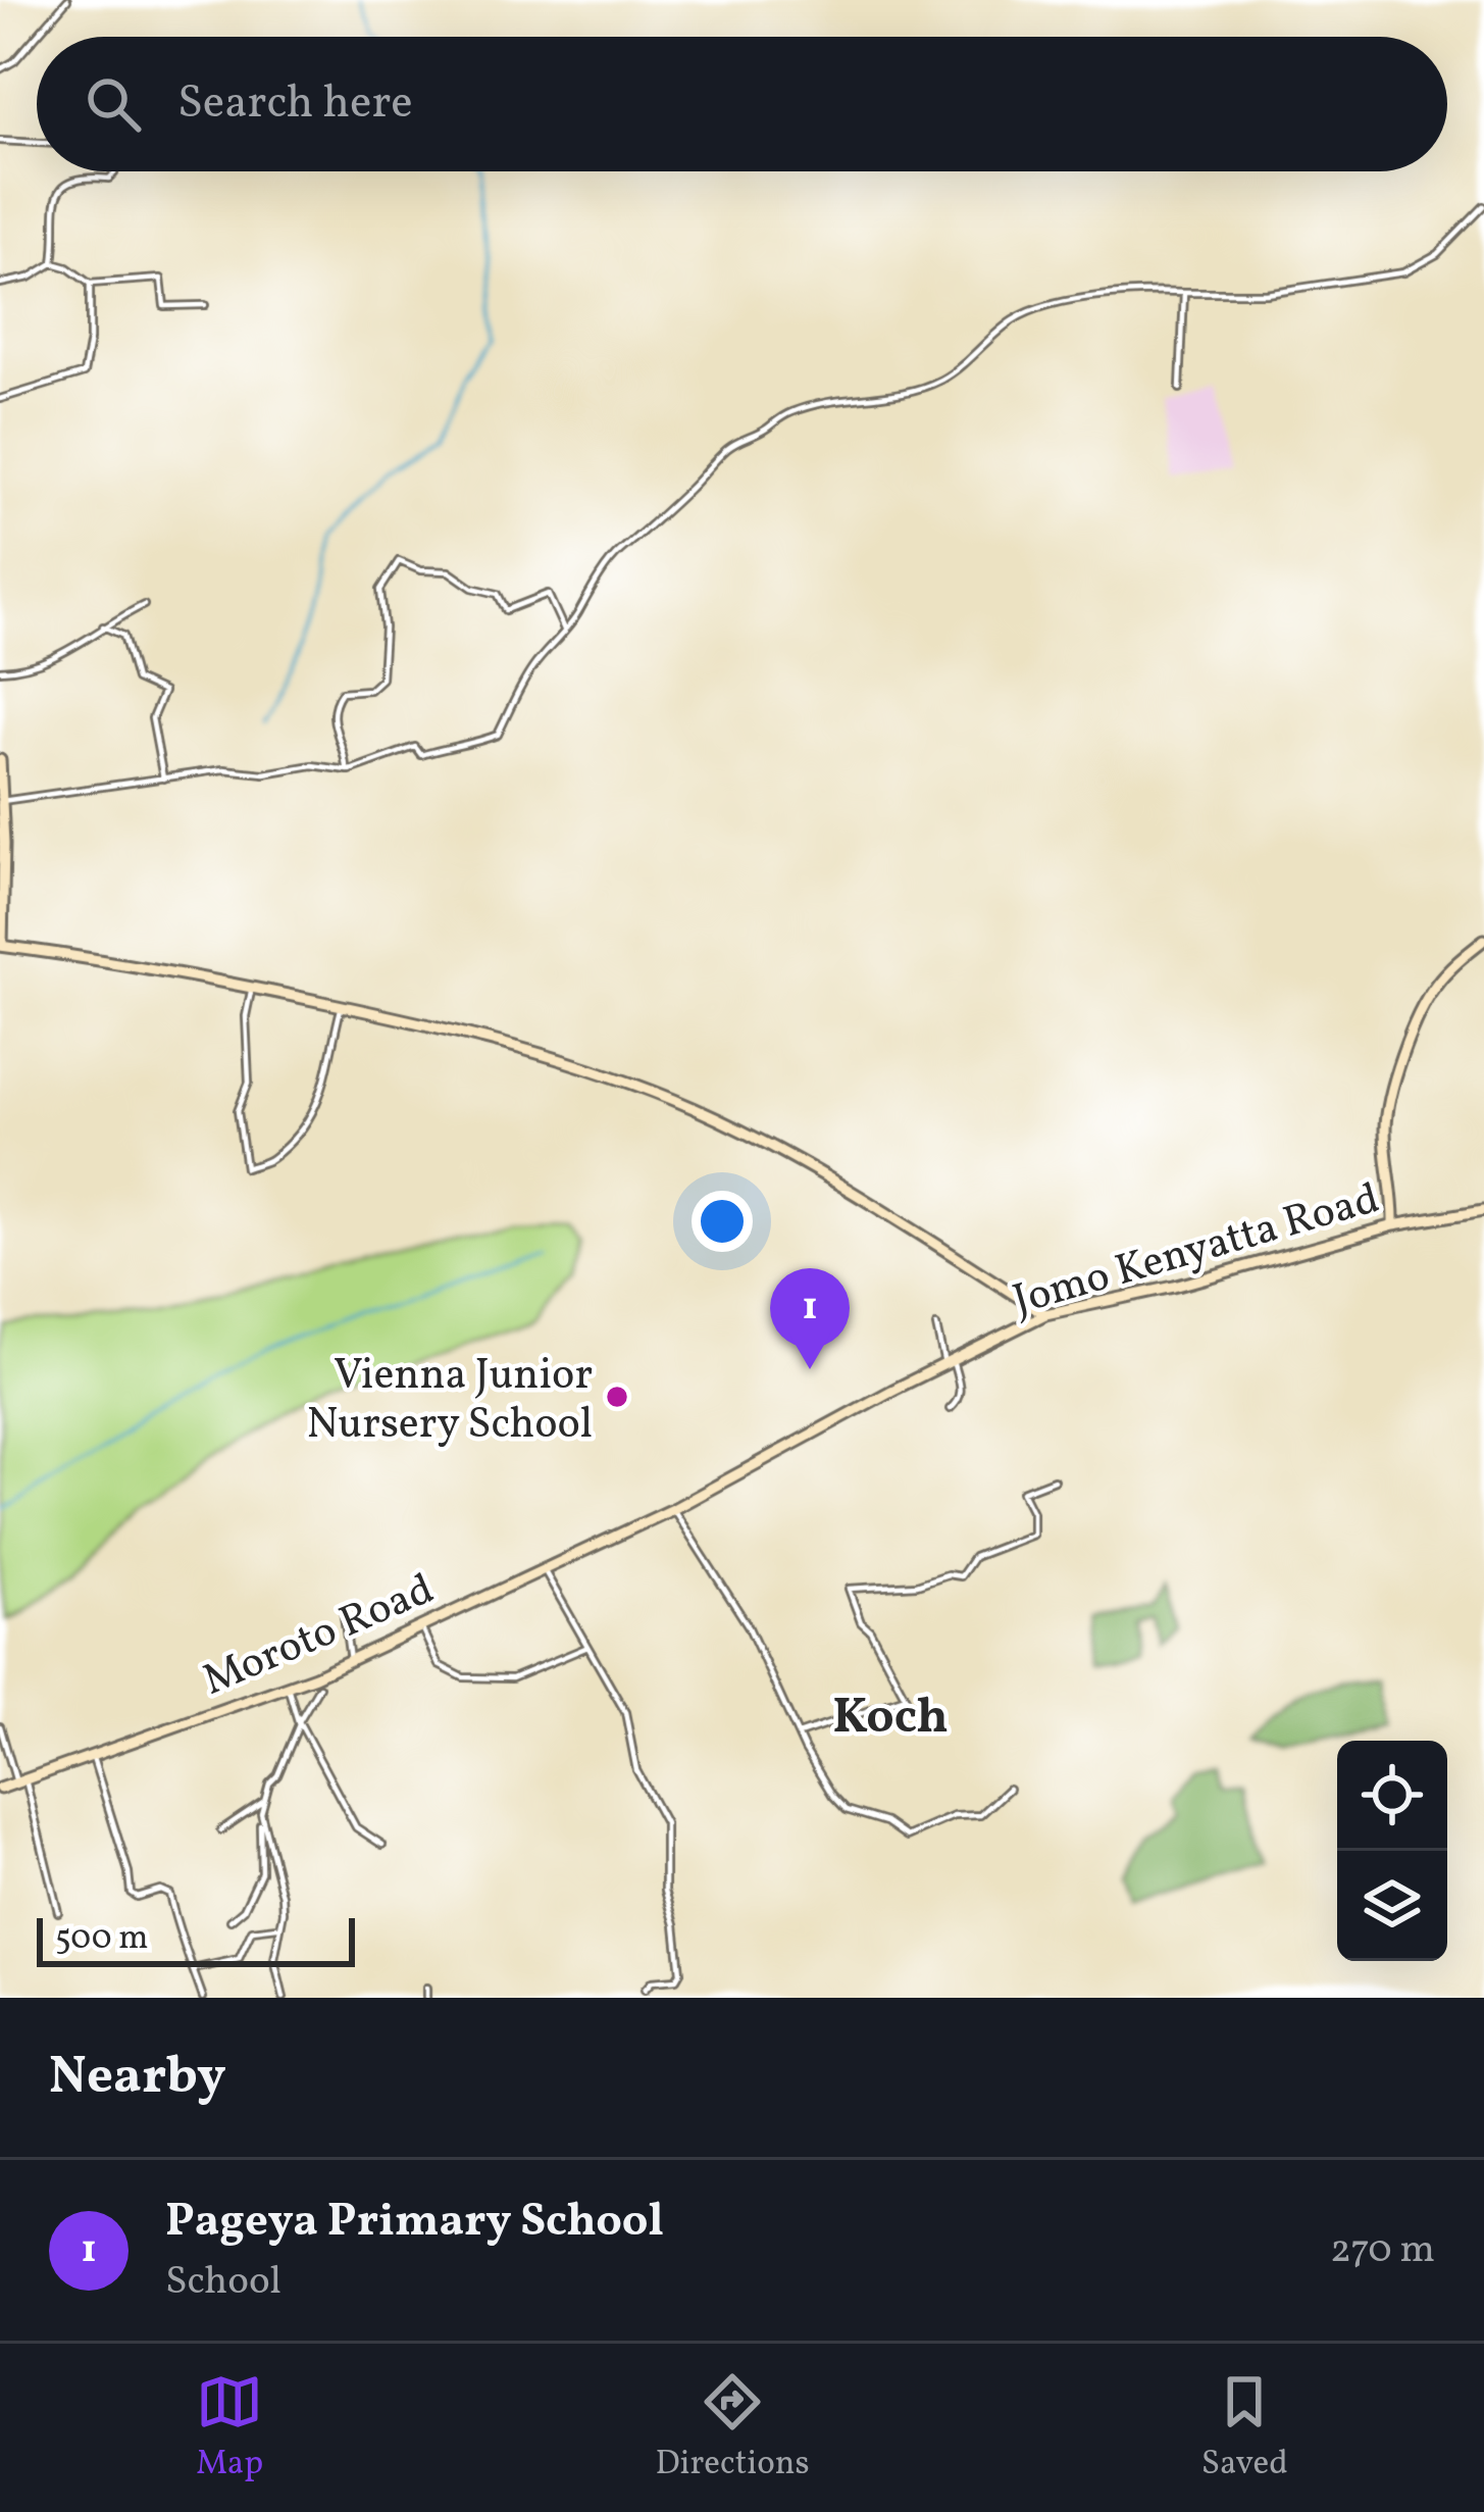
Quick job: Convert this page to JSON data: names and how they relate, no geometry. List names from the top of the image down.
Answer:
{
  "streets": {
    "street": ["Jomo Kenyatta Road", "Moroto Road"]
  },
  "crossings": [
    ["Jomo Kenyatta Road", "Moroto Road"]
  ],
  "districts": ["Koch"],
  "places": ["Vienna Junior Nursery School"],
  "scale_bar": "500 m",
  "page": {
    "search": "Search here",
    "pins": "1",
    "scale": "500 m",
    "heading": "Nearby",
    "list": [
      {
        "mark": "1",
        "name": "Pageya Primary School",
        "note": "School",
        "value": "270 m"
      }
    ],
    "nav": ["Map", "Directions", "Saved"]
  }
}
